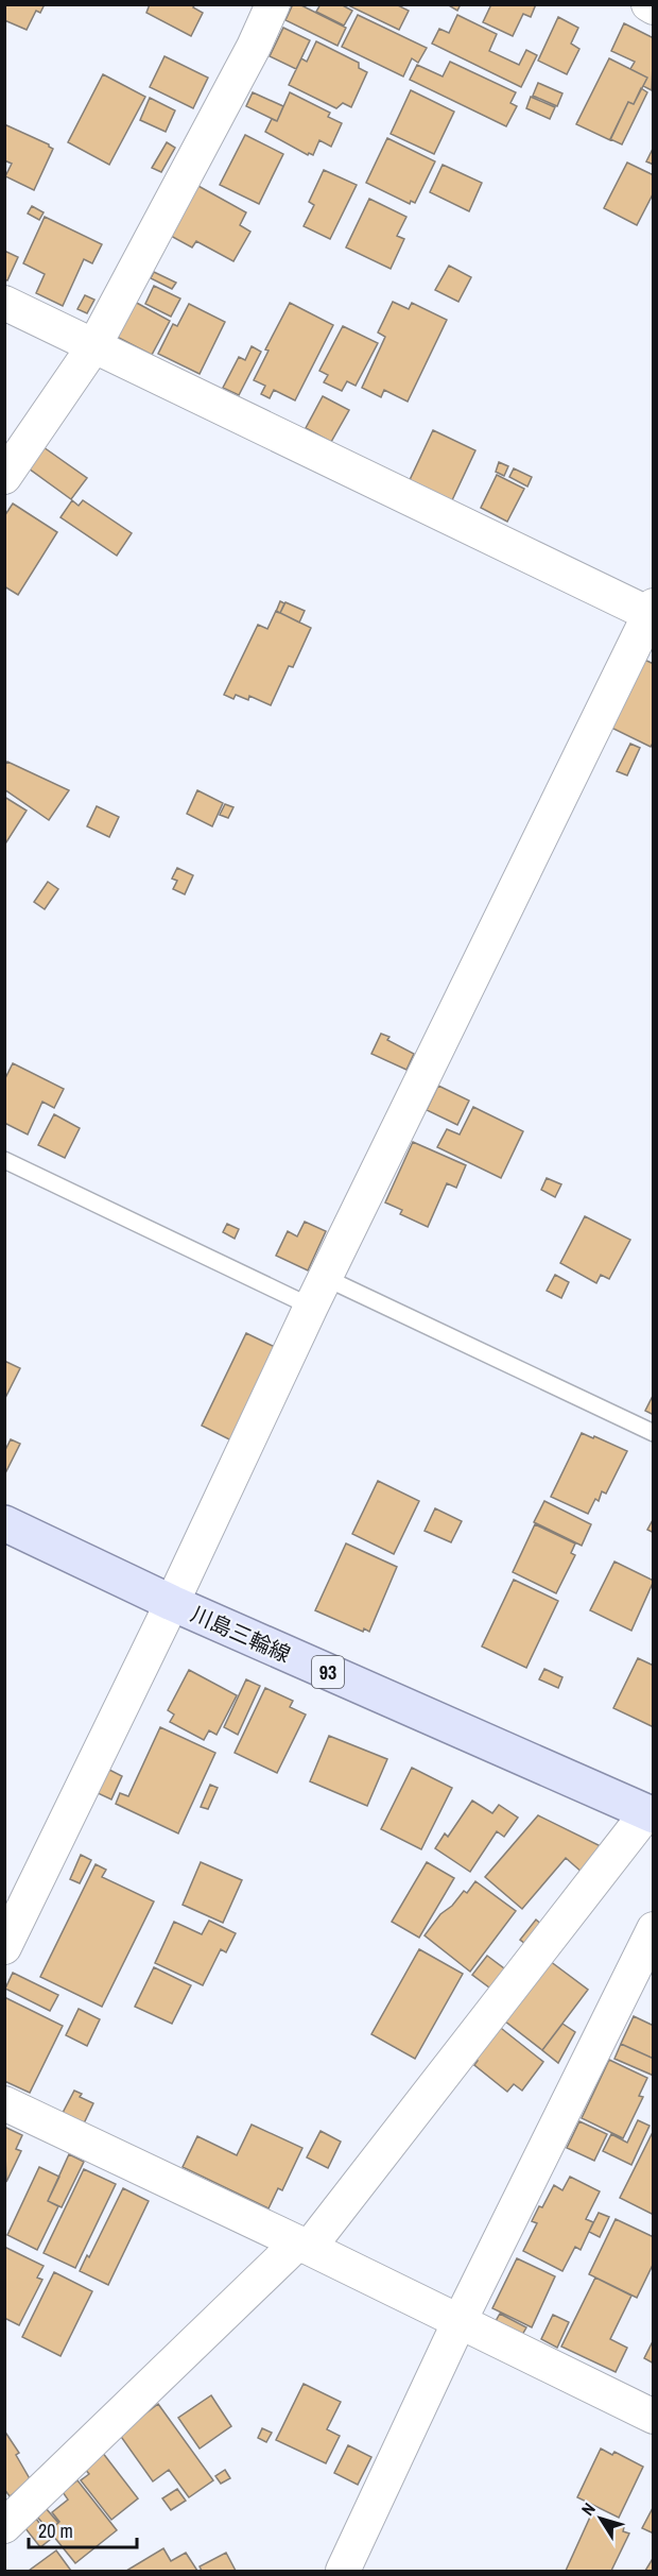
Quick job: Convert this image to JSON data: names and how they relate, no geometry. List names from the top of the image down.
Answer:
{
  "streets": {
    "main road": ["川島三輪線", "93"]
  },
  "scale_bar": "20 m",
  "north": "top left"
}
